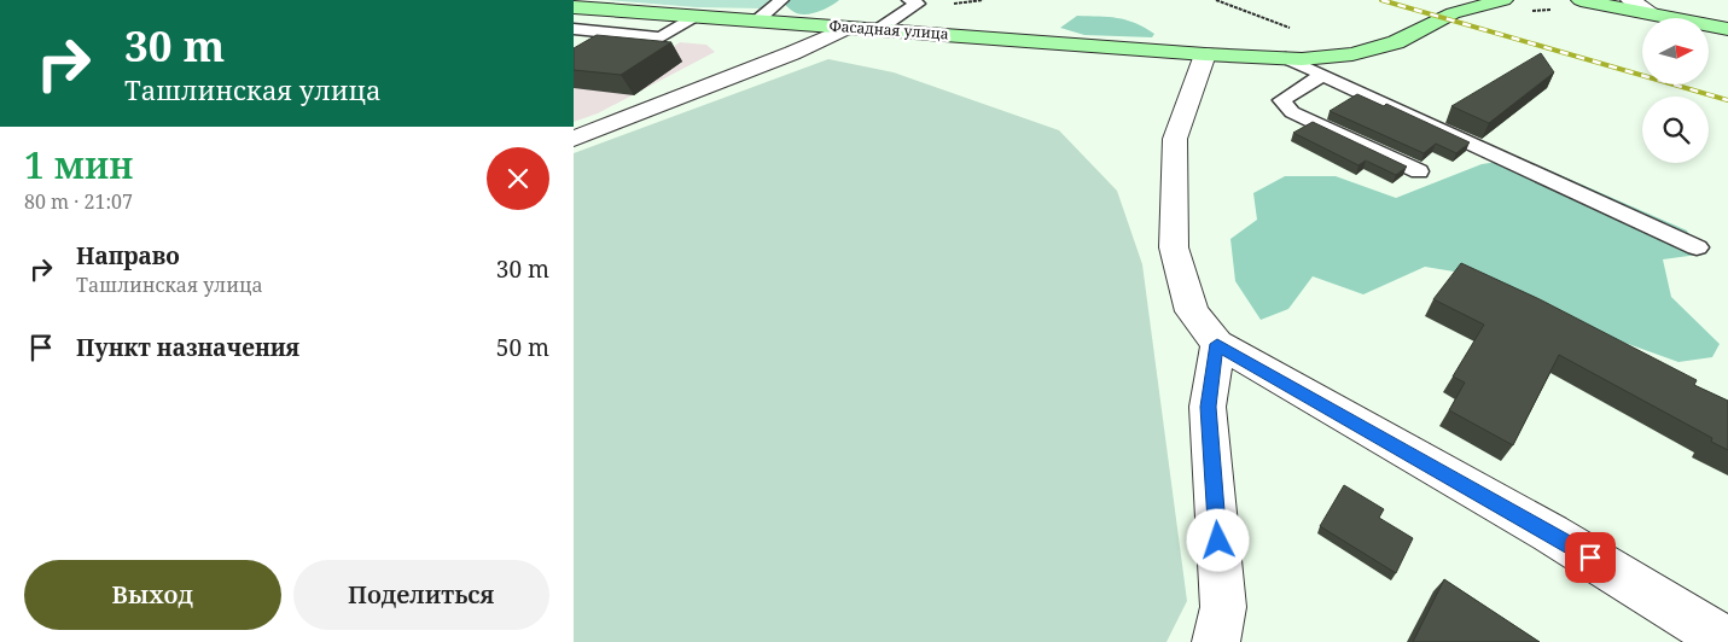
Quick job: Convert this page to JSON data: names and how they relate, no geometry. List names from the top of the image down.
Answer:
{
  "streets": {
    "main road": ["Фасадная улица"]
  },
  "north": "right",
  "page": {
    "turn": ["30 m", "Ташлинская улица"],
    "heading": ["1 мин", "80 m · 21:07"],
    "list": [
      {
        "name": "Направо",
        "note": "Ташлинская улица",
        "value": "30 m"
      },
      {
        "name": "Пункт назначения",
        "value": "50 m"
      }
    ],
    "buttons": ["Выход", "Поделиться"]
  }
}
